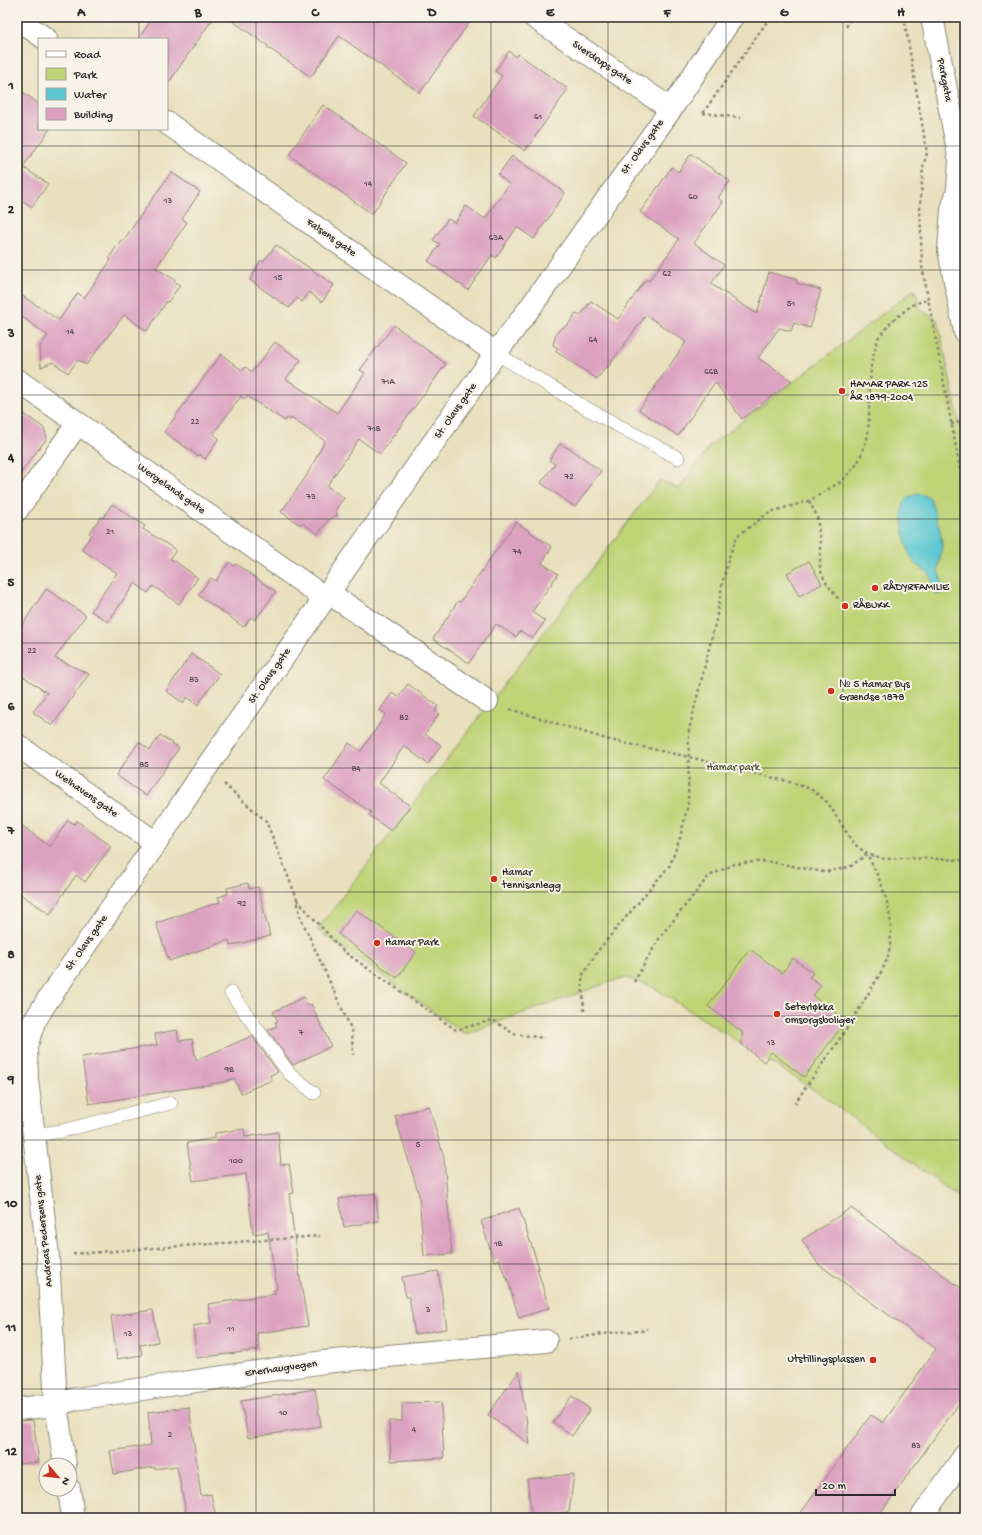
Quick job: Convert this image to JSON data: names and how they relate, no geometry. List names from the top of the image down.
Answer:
{
  "streets": {
    "street": [
      "Sverdrups gate",
      "Parkgata",
      "St. Olavs gate",
      "Falsens gate",
      "Wergelands gate",
      "Welhavens gate",
      "Andreas Pedersens gate",
      "Enerhaugvegen"
    ]
  },
  "crossings": [
    ["Sverdrups gate", "St. Olavs gate"],
    ["St. Olavs gate", "Falsens gate"],
    ["St. Olavs gate", "Wergelands gate"],
    ["St. Olavs gate", "Welhavens gate"],
    ["St. Olavs gate", "Andreas Pedersens gate"],
    ["Andreas Pedersens gate", "Enerhaugvegen"]
  ],
  "parks": ["Hamar park"],
  "places": [
    "HAMAR PARK 125 ÅR 1879-2004",
    "RÅDYRFAMILIE",
    "RÅBUKK",
    "№ 5 Hamar Bys Grændse 1878",
    "Hamar tennisanlegg",
    "Hamar Park",
    "Seterløkka omsorgsboliger",
    "Utstillingsplassen"
  ],
  "house_numbers": [
    "61",
    "14",
    "60",
    "13",
    "63A",
    "62",
    "15",
    "51",
    "14",
    "64",
    "66B",
    "71A",
    "22",
    "71B",
    "72",
    "73",
    "21",
    "74",
    "22",
    "83",
    "82",
    "85",
    "84",
    "92",
    "7",
    "13",
    "9B",
    "5",
    "100",
    "1B",
    "3",
    "11",
    "13",
    "10",
    "4",
    "2",
    "83"
  ],
  "legend": [
    "Road",
    "Park",
    "Water",
    "Building"
  ],
  "scale_bar": "20 m",
  "north": "bottom right",
  "grid": {
    "columns": [
      "A",
      "B",
      "C",
      "D",
      "E",
      "F",
      "G",
      "H"
    ],
    "rows": [
      "1",
      "2",
      "3",
      "4",
      "5",
      "6",
      "7",
      "8",
      "9",
      "10",
      "11",
      "12"
    ]
  }
}
